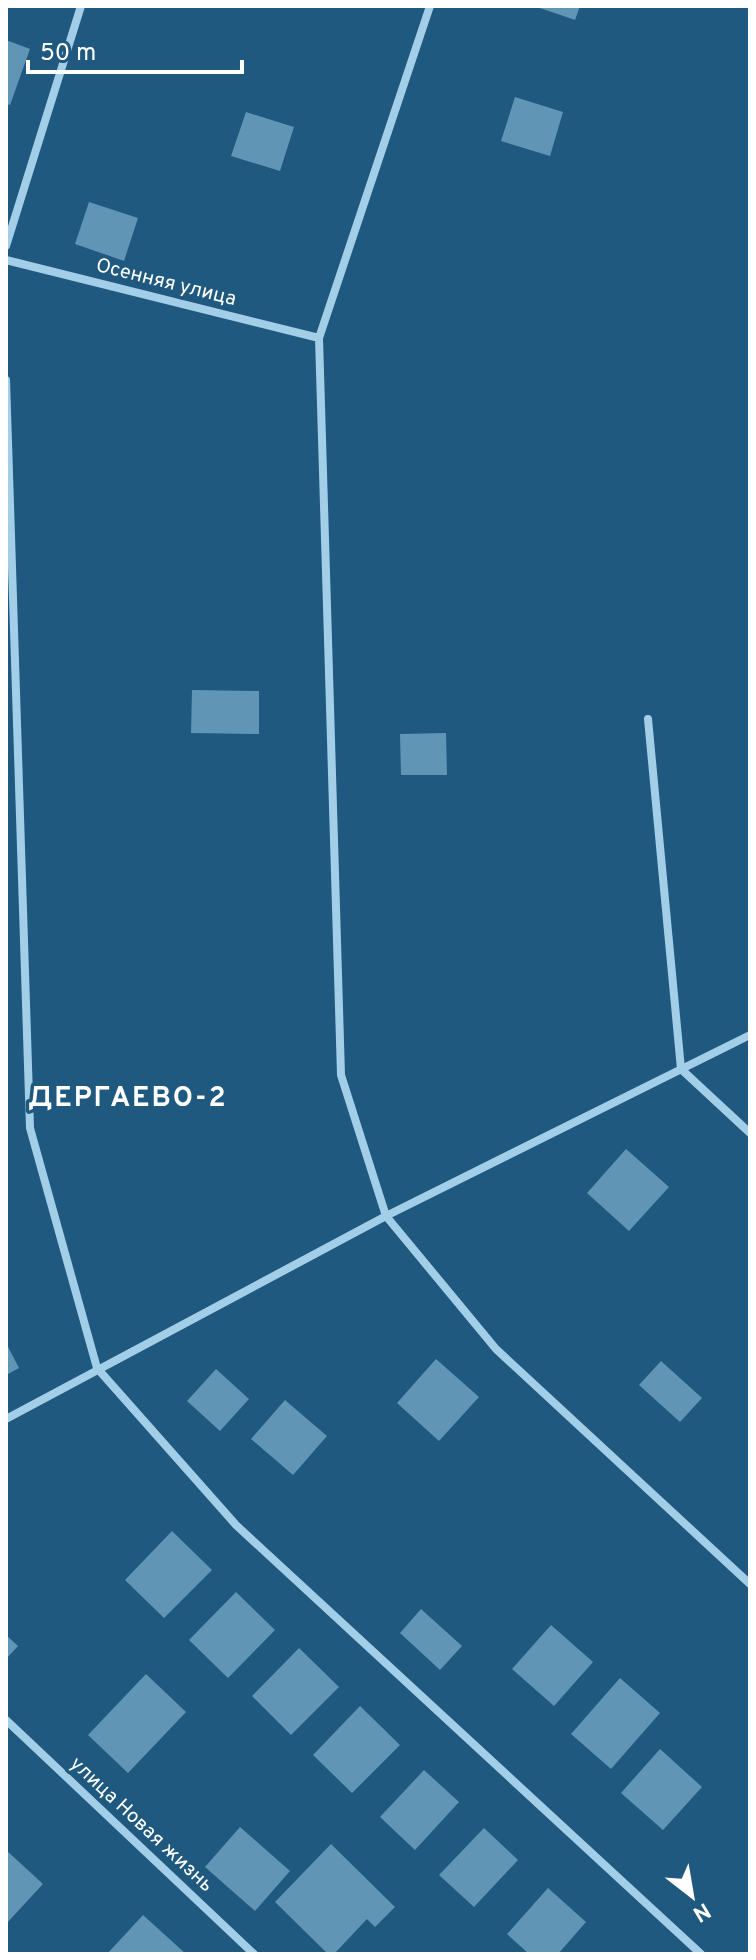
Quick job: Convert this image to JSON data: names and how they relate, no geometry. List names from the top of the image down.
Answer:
{
  "streets": {
    "street": ["Осенняя улица", "улица Новая жизнь"]
  },
  "districts": ["ДЕРГАЕВО-2"],
  "scale_bar": "50 m",
  "north": "bottom right"
}
